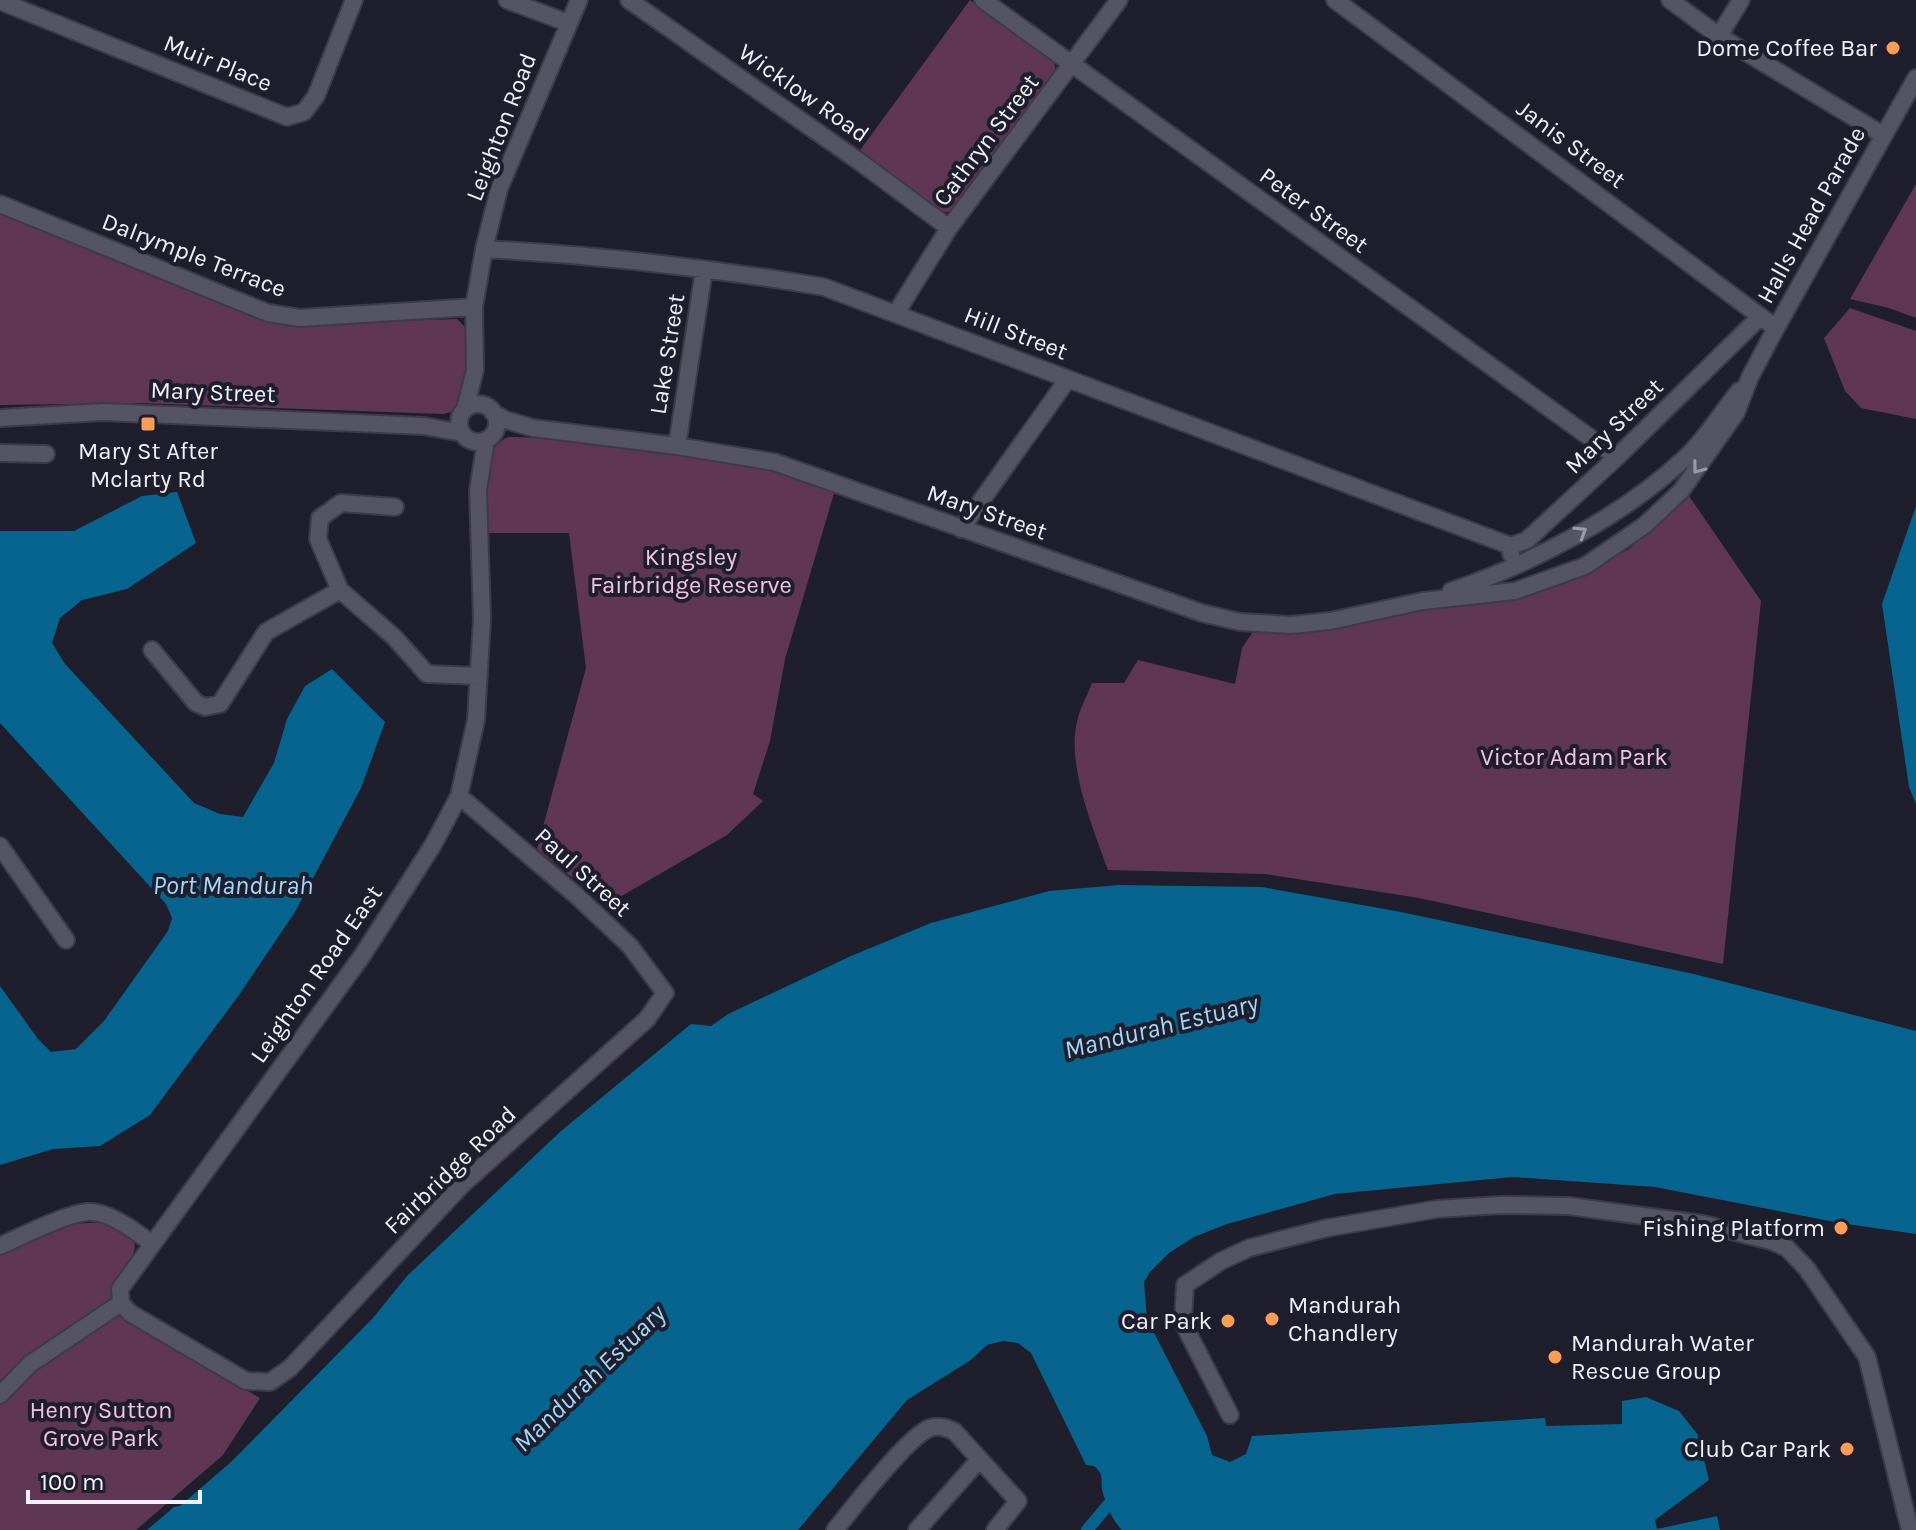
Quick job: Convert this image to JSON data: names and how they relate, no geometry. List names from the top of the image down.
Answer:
{
  "streets": {
    "street": [
      "Muir Place",
      "Wicklow Road",
      "Leighton Road",
      "Cathryn Street",
      "Janis Street",
      "Peter Street",
      "Halls Head Parade",
      "Dalrymple Terrace",
      "Hill Street",
      "Lake Street",
      "Mary Street",
      "Paul Street",
      "Leighton Road East",
      "Fairbridge Road"
    ]
  },
  "crossings": [
    ["Wicklow Road", "Cathryn Street"],
    ["Leighton Road", "Dalrymple Terrace"],
    ["Leighton Road", "Hill Street"],
    ["Leighton Road", "Mary Street"],
    ["Leighton Road", "Leighton Road East"],
    ["Cathryn Street", "Peter Street"],
    ["Cathryn Street", "Hill Street"],
    ["Janis Street", "Halls Head Parade"],
    ["Janis Street", "Mary Street"],
    ["Peter Street", "Mary Street"],
    ["Halls Head Parade", "Mary Street"],
    ["Hill Street", "Lake Street"],
    ["Hill Street", "Mary Street"],
    ["Lake Street", "Mary Street"],
    ["Mary Street", "Leighton Road East"],
    ["Paul Street", "Leighton Road East"],
    ["Paul Street", "Fairbridge Road"],
    ["Leighton Road East", "Fairbridge Road"]
  ],
  "water": ["Port Mandurah", "Mandurah Estuary"],
  "parks": ["Kingsley Fairbridge Reserve", "Victor Adam Park", "Henry Sutton Grove Park"],
  "places": {
    "other": [
      "Dome Coffee Bar",
      "Fishing Platform",
      "Mandurah Chandlery",
      "Car Park",
      "Mandurah Water Rescue Group",
      "Club Car Park"
    ],
    "transit": ["Mary St After Mclarty Rd"]
  },
  "scale_bar": "100 m"
}
